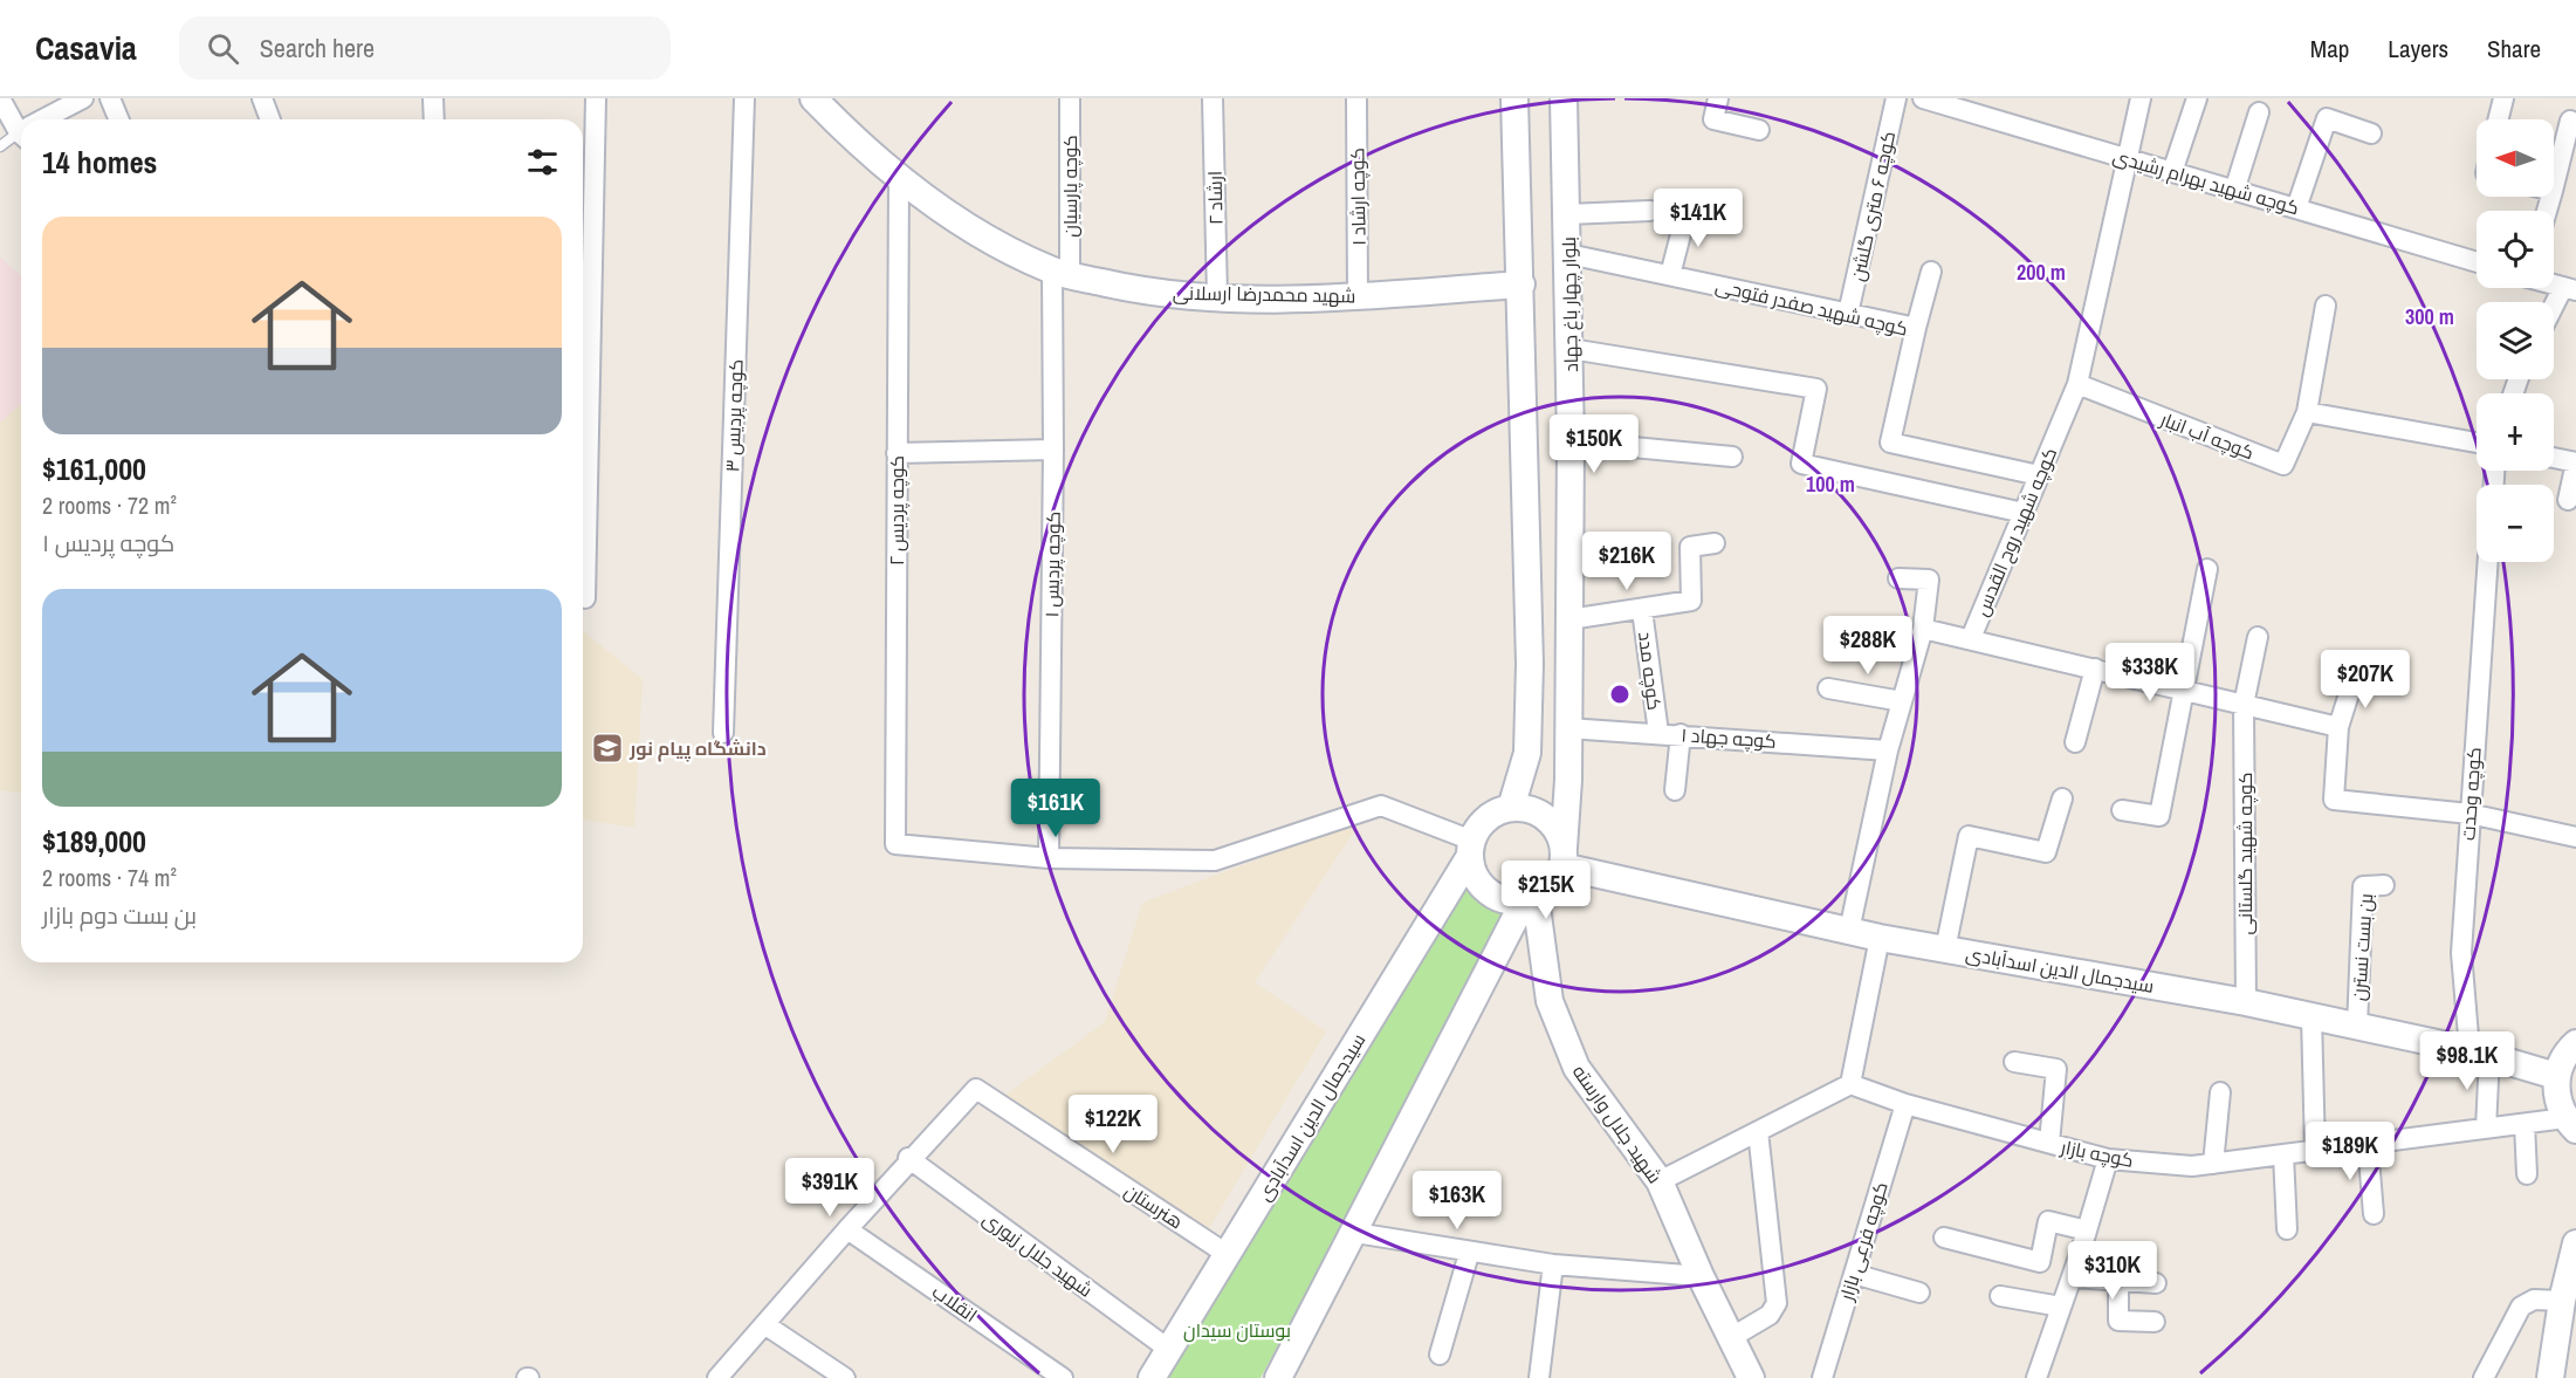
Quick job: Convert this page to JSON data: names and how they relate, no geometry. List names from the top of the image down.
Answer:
{
  "streets": {
    "street": [
      "کوچه شهید بهرام رشیدی",
      "کوچه پارسیان",
      "کوچه ارشاد ۱",
      "ارشاد ۲",
      "کوچه ۶ متری گلشن",
      "شهید محمدرضا ارسلانی",
      "بلوار چهار باغ جهاد",
      "کوچه شهید صفدر فتوحی",
      "کوچه پردیس ۳",
      "کوچه آب انبار",
      "کوچه پردیس ۲",
      "کوچه شهید روح القدس",
      "کوچه پردیس ۱",
      "کوچه مدد",
      "کوچه جهاد ۱",
      "کوچه وحدت",
      "کوچه شهید گلستانی",
      "بن بست نسترن",
      "سیدجمال الدین اسدآبادی",
      "شهید جلال وارسته",
      "کوچه بازار",
      "هنرستان",
      "کوچه فرعی بازار",
      "شهید جلال زیوری",
      "انقلاب"
    ]
  },
  "crossings": [
    ["کوچه شهید بهرام رشیدی", "کوچه شهید روح القدس"],
    ["کوچه پارسیان", "شهید محمدرضا ارسلانی"],
    ["کوچه پارسیان", "کوچه پردیس ۱"],
    ["کوچه ارشاد ۱", "شهید محمدرضا ارسلانی"],
    ["ارشاد ۲", "شهید محمدرضا ارسلانی"],
    ["کوچه ۶ متری گلشن", "کوچه شهید صفدر فتوحی"],
    ["شهید محمدرضا ارسلانی", "کوچه پردیس ۲"],
    ["شهید محمدرضا ارسلانی", "کوچه پردیس ۱"],
    ["بلوار چهار باغ جهاد", "کوچه شهید صفدر فتوحی"],
    ["بلوار چهار باغ جهاد", "کوچه جهاد ۱"],
    ["بلوار چهار باغ جهاد", "سیدجمال الدین اسدآبادی"],
    ["بلوار چهار باغ جهاد", "شهید جلال وارسته"],
    ["کوچه شهید صفدر فتوحی", "کوچه شهید روح القدس"],
    ["کوچه آب انبار", "کوچه شهید روح القدس"],
    ["کوچه پردیس ۲", "کوچه پردیس ۱"],
    ["کوچه مدد", "کوچه جهاد ۱"],
    ["کوچه وحدت", "سیدجمال الدین اسدآبادی"],
    ["کوچه وحدت", "کوچه بازار"],
    ["کوچه شهید گلستانی", "سیدجمال الدین اسدآبادی"],
    ["بن بست نسترن", "سیدجمال الدین اسدآبادی"],
    ["سیدجمال الدین اسدآبادی", "شهید جلال وارسته"],
    ["سیدجمال الدین اسدآبادی", "هنرستان"],
    ["سیدجمال الدین اسدآبادی", "شهید جلال زیوری"],
    ["کوچه بازار", "کوچه فرعی بازار"],
    ["هنرستان", "شهید جلال زیوری"]
  ],
  "parks": ["بوستان سیدان"],
  "places": {
    "school or university": ["دانشگاه پیام نور"]
  },
  "north": "left",
  "page": {
    "header": "Casavia",
    "search": "Search here",
    "nav": ["Map", "Layers", "Share"],
    "map_buttons": ["+", "−"],
    "heading": "14 homes",
    "price": [
      "$141K",
      "$150K",
      "$216K",
      "$288K",
      "$338K",
      "$207K",
      "$161K",
      "$215K",
      "$98.1K",
      "$122K",
      "$189K",
      "$391K",
      "$163K",
      "$310K"
    ],
    "list": [
      {
        "name": "$161,000",
        "note": "2 rooms · 72 m² · کوچه پردیس ۱"
      },
      {
        "name": "$189,000",
        "note": "2 rooms · 74 m² · بن بست دوم بازار"
      }
    ]
  },
  "rings": ["200 m", "300 m", "100 m"]
}
